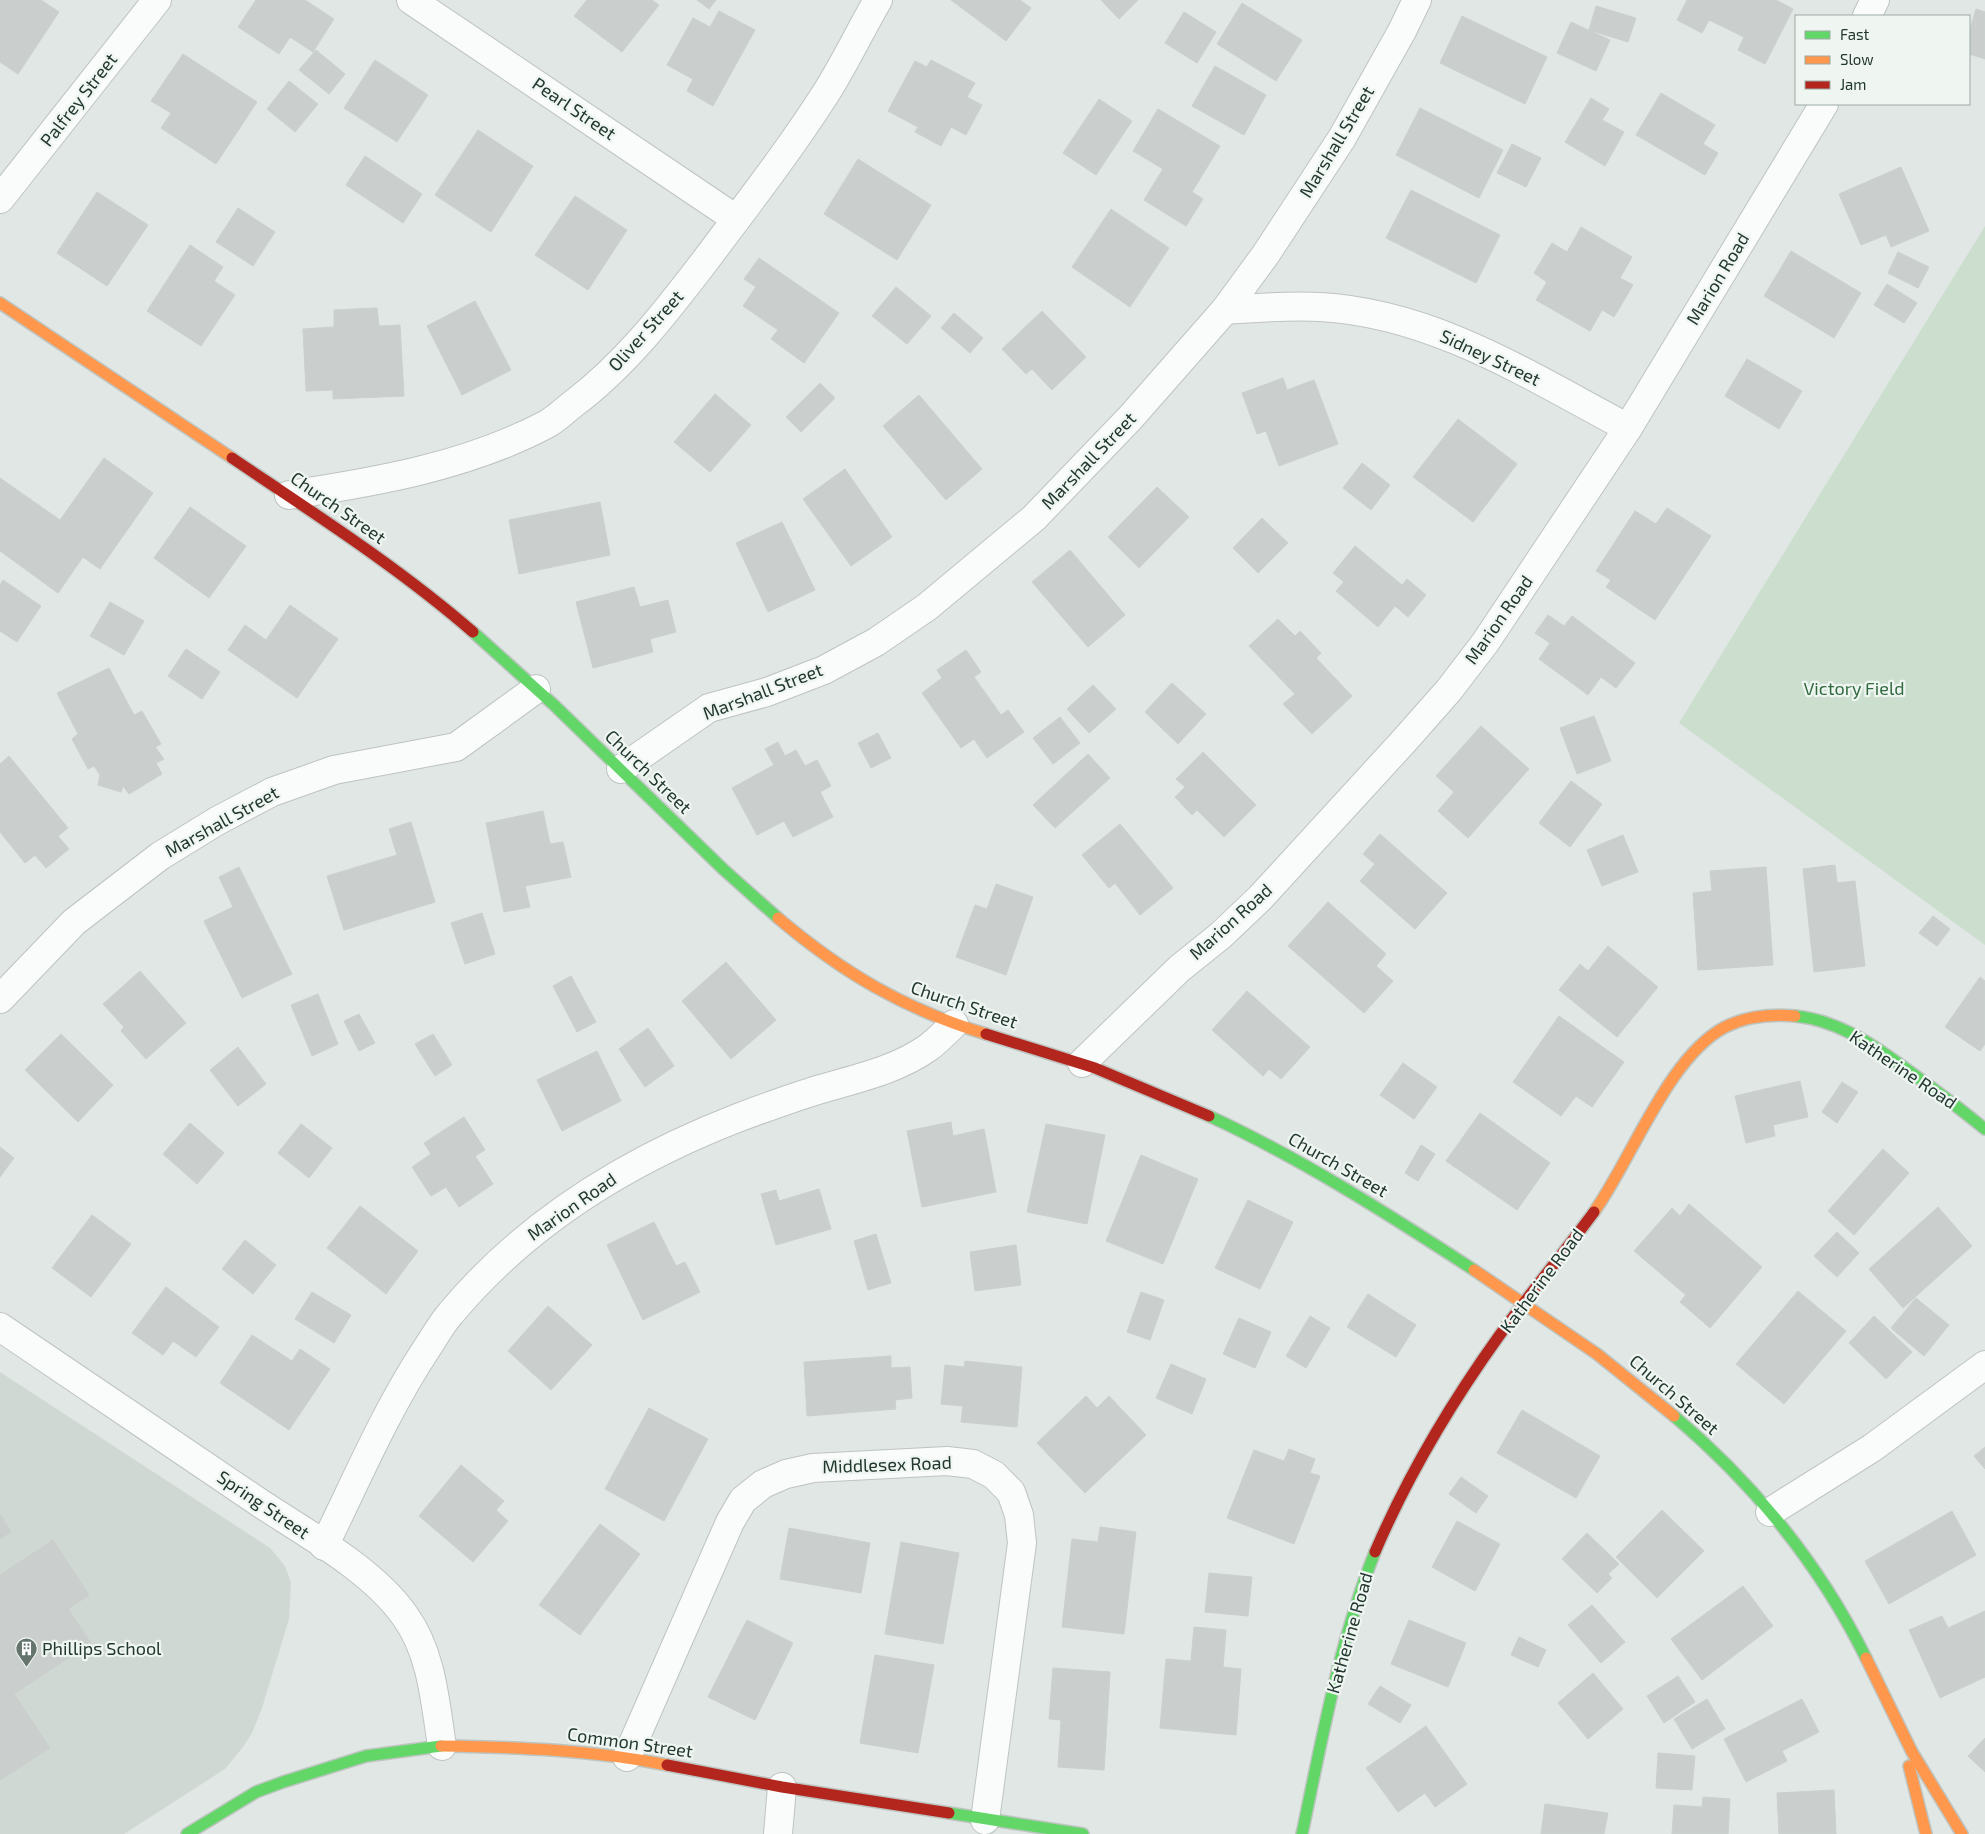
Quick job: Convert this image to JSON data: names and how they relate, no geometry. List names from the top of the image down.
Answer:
{
  "streets": {
    "street": [
      "Palfrey Street",
      "Pearl Street",
      "Marshall Street",
      "Marion Road",
      "Oliver Street",
      "Sidney Street",
      "Church Street",
      "Katherine Road",
      "Middlesex Road",
      "Spring Street",
      "Common Street"
    ]
  },
  "crossings": [
    ["Pearl Street", "Oliver Street"],
    ["Marshall Street", "Sidney Street"],
    ["Marshall Street", "Church Street"],
    ["Marion Road", "Sidney Street"],
    ["Marion Road", "Church Street"],
    ["Marion Road", "Spring Street"],
    ["Oliver Street", "Church Street"],
    ["Church Street", "Katherine Road"],
    ["Middlesex Road", "Common Street"],
    ["Spring Street", "Common Street"]
  ],
  "parks": ["Victory Field"],
  "places": {
    "building": ["Phillips School"]
  },
  "legend": ["Fast", "Slow", "Jam"]
}
